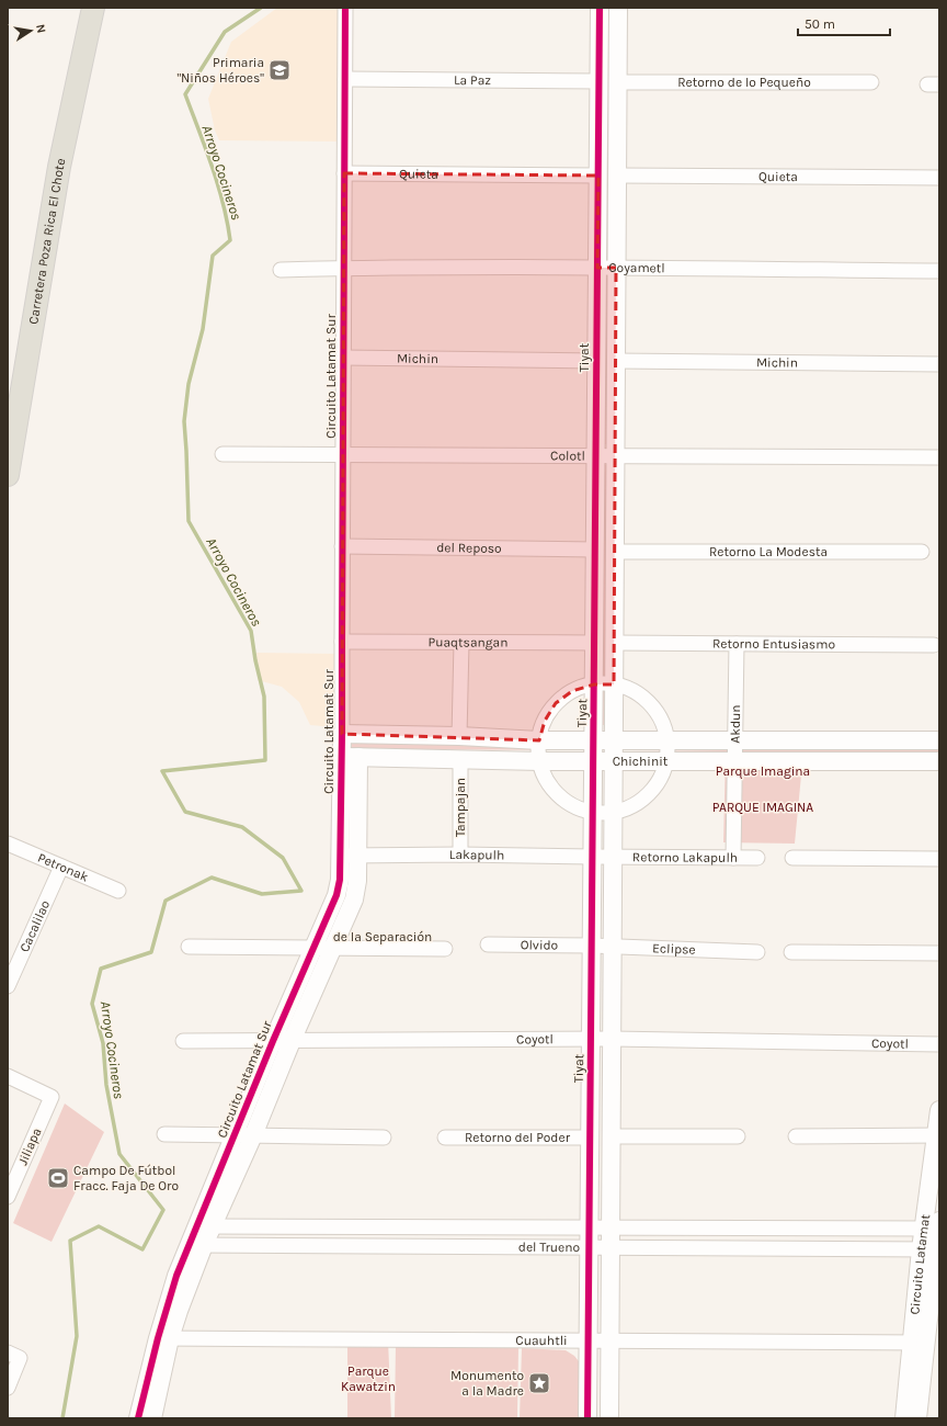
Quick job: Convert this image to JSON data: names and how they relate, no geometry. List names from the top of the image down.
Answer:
{
  "streets": {
    "main road": ["Carretera Poza Rica El Chote"],
    "street": [
      "La Paz",
      "Retorno de lo Pequeño",
      "Quieta",
      "Coyametl",
      "Tiyat",
      "Michin",
      "Circuito Latamat Sur",
      "Colotl",
      "del Reposo",
      "Retorno La Modesta",
      "Puaqtsangan",
      "Retorno Entusiasmo",
      "Akdun",
      "Chichinit",
      "Tampajan",
      "Lakapulh",
      "Retorno Lakapulh",
      "Petronak",
      "Cacalilao",
      "de la Separación",
      "Olvido",
      "Eclipse",
      "Coyotl",
      "Retorno del Poder",
      "Jiliapa",
      "del Trueno",
      "Circuito Latamat",
      "Cuauhtli"
    ]
  },
  "crossings": [
    ["La Paz", "Tiyat"],
    ["La Paz", "Circuito Latamat Sur"],
    ["Quieta", "Tiyat"],
    ["Quieta", "Circuito Latamat Sur"],
    ["Coyametl", "Tiyat"],
    ["Coyametl", "Circuito Latamat Sur"],
    ["Tiyat", "Michin"],
    ["Tiyat", "Colotl"],
    ["Tiyat", "del Reposo"],
    ["Tiyat", "Puaqtsangan"],
    ["Tiyat", "Chichinit"],
    ["Tiyat", "Lakapulh"],
    ["Tiyat", "Olvido"],
    ["Tiyat", "Eclipse"],
    ["Tiyat", "Coyotl"],
    ["Tiyat", "Retorno del Poder"],
    ["Tiyat", "del Trueno"],
    ["Tiyat", "Cuauhtli"],
    ["Michin", "Circuito Latamat Sur"],
    ["Circuito Latamat Sur", "Colotl"],
    ["Circuito Latamat Sur", "del Reposo"],
    ["Circuito Latamat Sur", "Puaqtsangan"],
    ["Circuito Latamat Sur", "Chichinit"],
    ["Circuito Latamat Sur", "Lakapulh"],
    ["Circuito Latamat Sur", "de la Separación"],
    ["Circuito Latamat Sur", "Coyotl"],
    ["Circuito Latamat Sur", "del Trueno"],
    ["Circuito Latamat Sur", "Cuauhtli"],
    ["Retorno Entusiasmo", "Akdun"],
    ["Akdun", "Chichinit"],
    ["Akdun", "Retorno Lakapulh"],
    ["Chichinit", "Tampajan"],
    ["Tampajan", "Lakapulh"],
    ["Lakapulh", "Retorno Lakapulh"],
    ["Petronak", "Cacalilao"],
    ["Olvido", "Eclipse"],
    ["del Trueno", "Circuito Latamat"],
    ["Circuito Latamat", "Cuauhtli"]
  ],
  "water": ["Arroyo Cocineros"],
  "parks": ["Parque Imagina", "PARQUE IMAGINA", "Parque Kawatzin"],
  "places": {
    "school or university": ["Primaria \"Niños Héroes\""],
    "sports": ["Campo De Fútbol Fracc. Faja De Oro"],
    "place": ["Monumento a la Madre"]
  },
  "scale_bar": "50 m",
  "north": "right"
}
